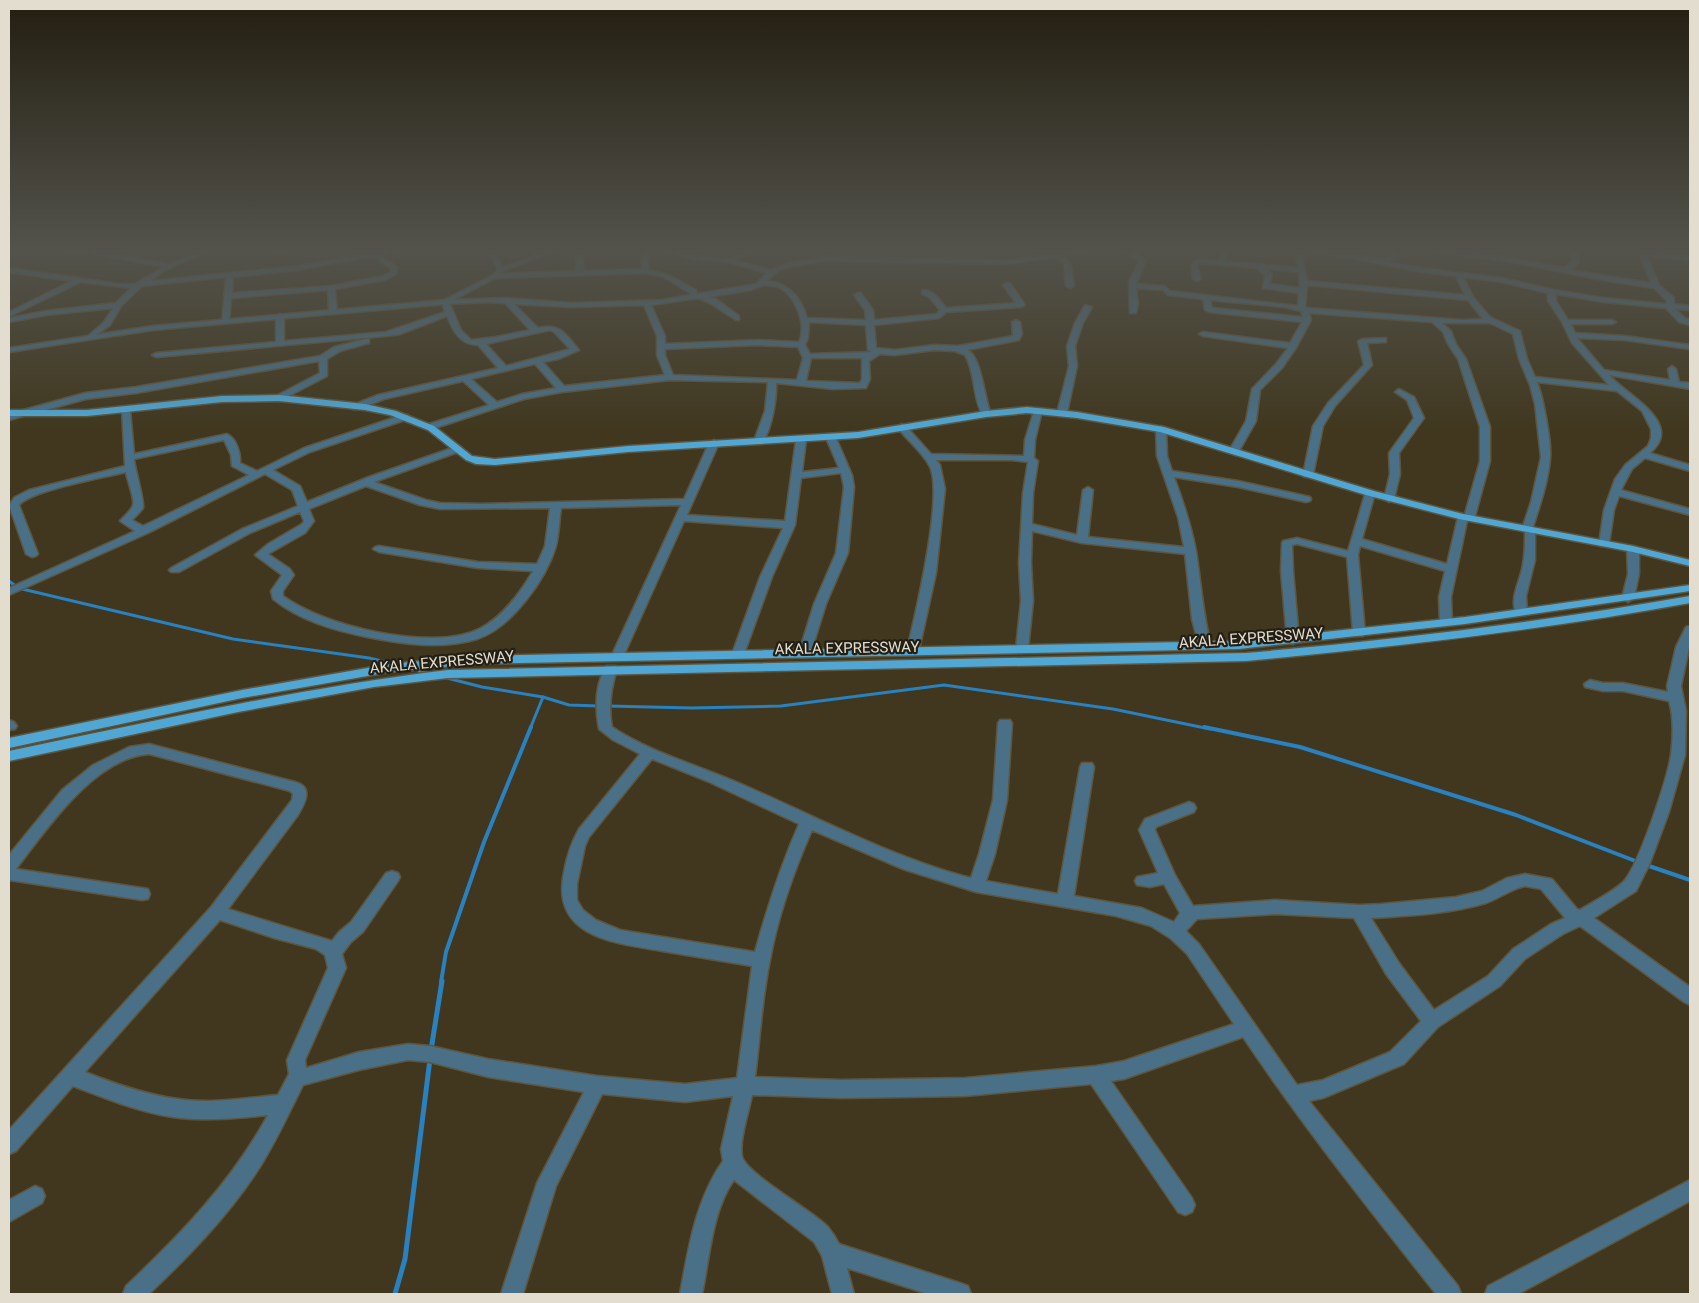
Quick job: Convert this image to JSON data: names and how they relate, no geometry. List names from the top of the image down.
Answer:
{
  "streets": {
    "main road": ["AKALA EXPRESSWAY"]
  }
}
